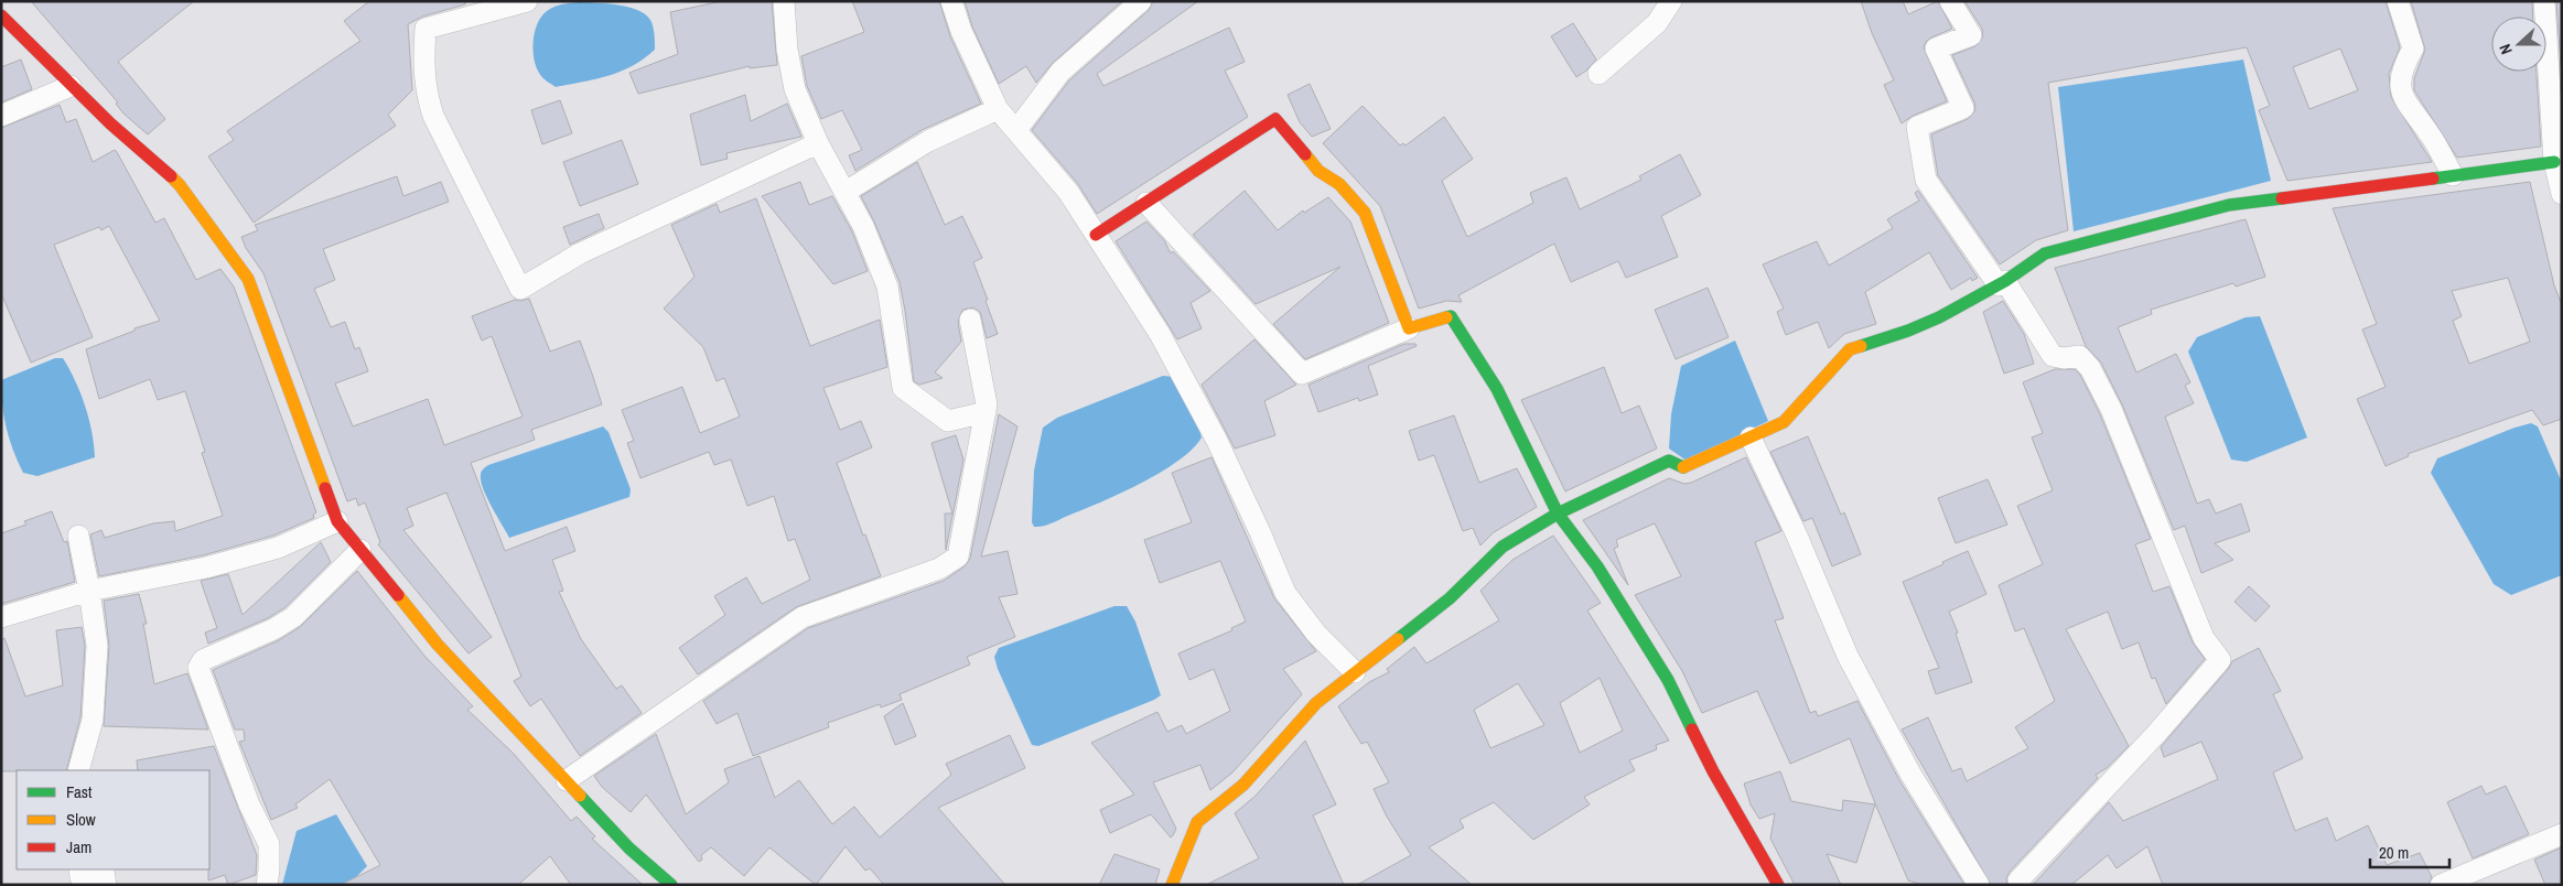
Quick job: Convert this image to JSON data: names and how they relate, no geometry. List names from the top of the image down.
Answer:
{
  "legend": ["Fast", "Slow", "Jam"],
  "scale_bar": "20 m",
  "north": "left"
}
